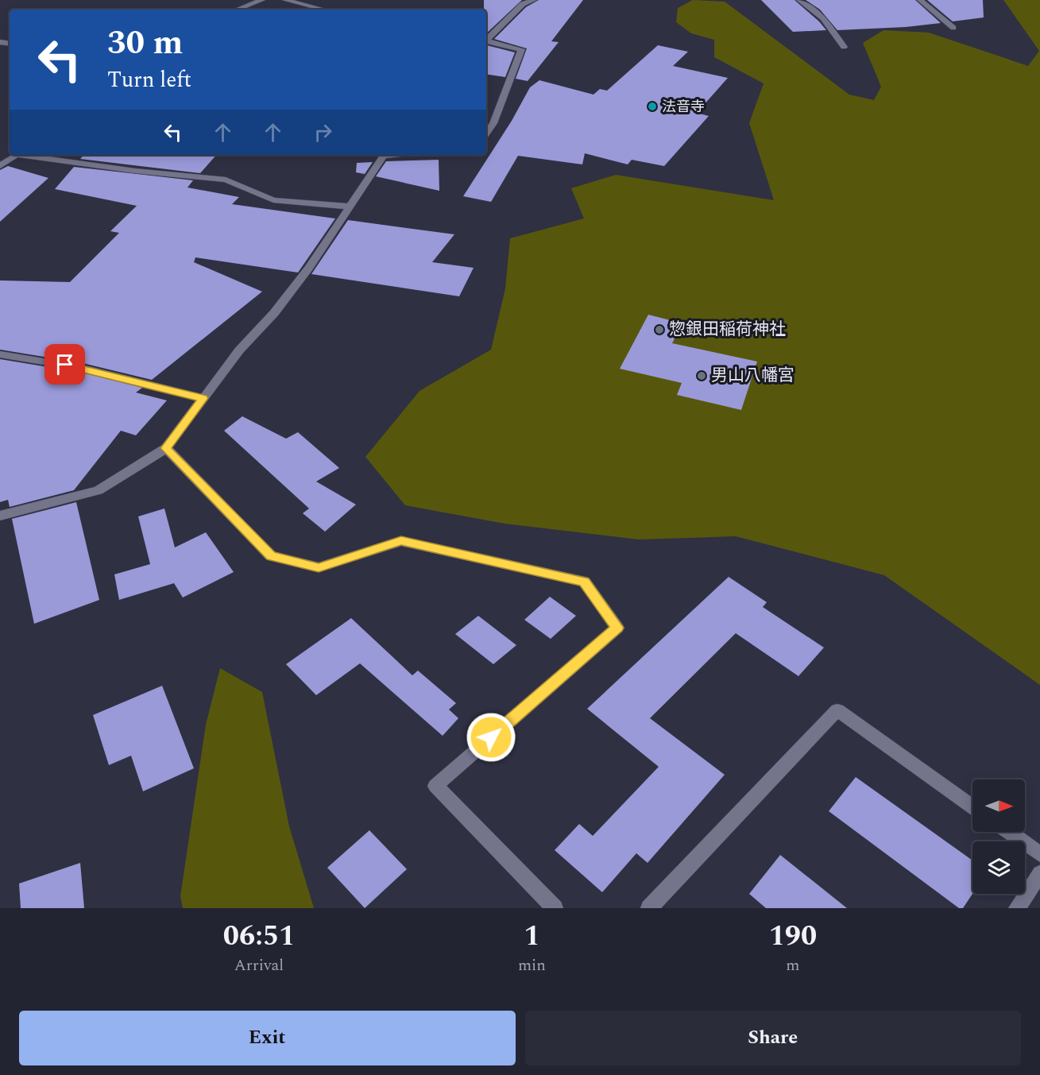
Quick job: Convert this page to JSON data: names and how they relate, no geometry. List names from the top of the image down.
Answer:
{
  "places": ["法音寺", "惣銀田稲荷神社", "男山八幡宮"],
  "north": "right",
  "page": {
    "turn": ["30 m", "Turn left"],
    "eta": [
      "06:51",
      "Arrival",
      "1",
      "min",
      "190",
      "m"
    ],
    "buttons": ["Exit", "Share"]
  }
}
